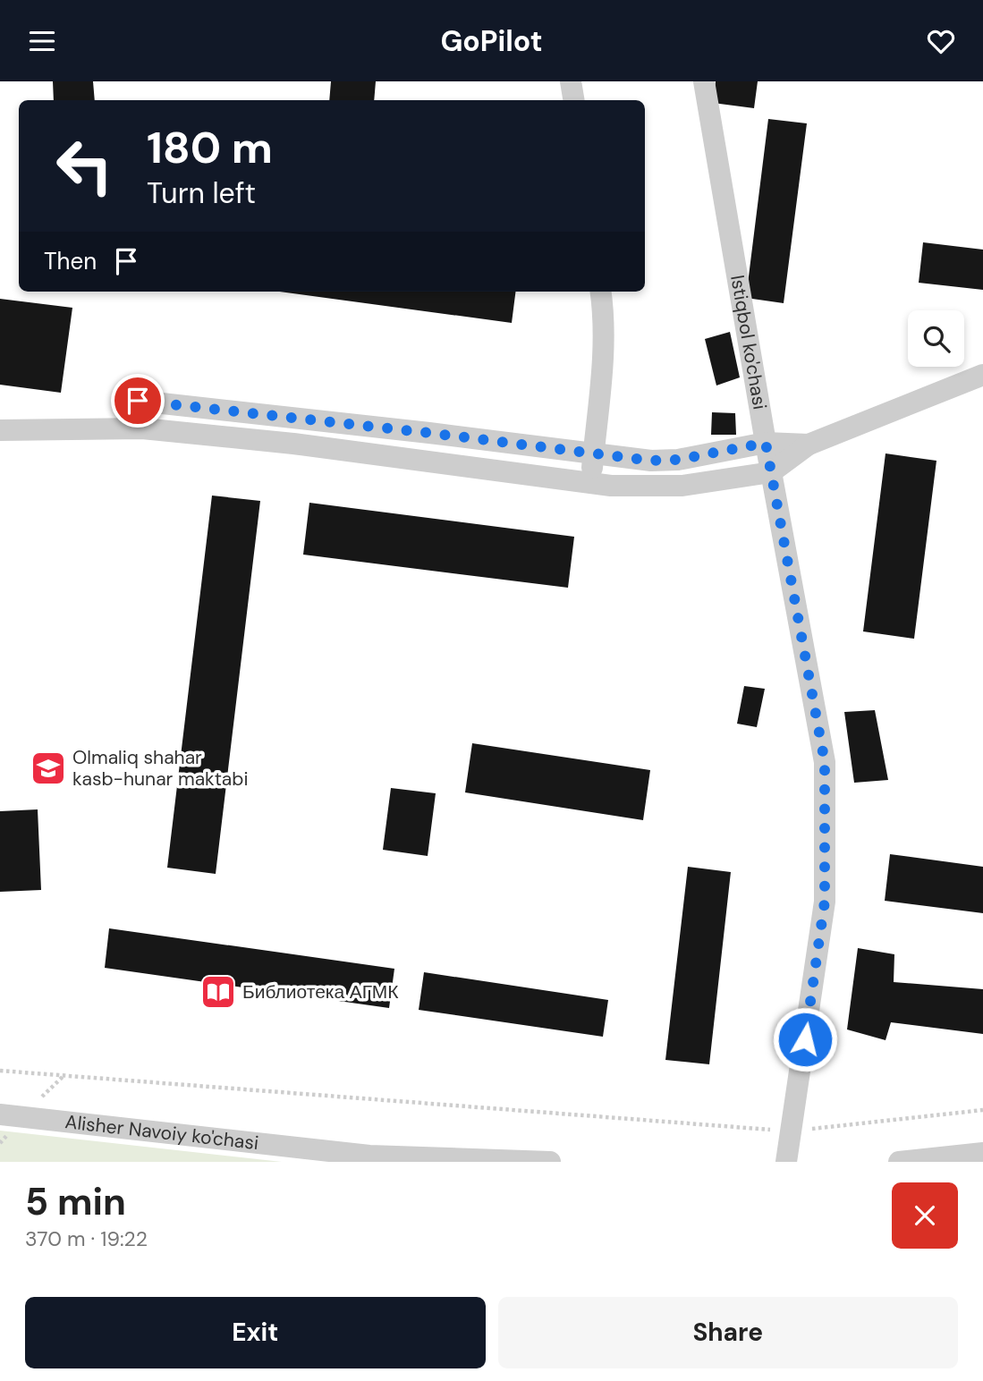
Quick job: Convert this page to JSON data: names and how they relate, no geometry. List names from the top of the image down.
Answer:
{
  "streets": {
    "street": ["Istiqbol ko'chasi", "Alisher Navoiy ko'chasi"]
  },
  "places": {
    "school or university": ["Olmaliq shahar kasb-hunar maktabi"],
    "library": ["Библиотека АГМК"]
  },
  "page": {
    "header": "GoPilot",
    "turn": ["180 m", "Turn left"],
    "then": "Then",
    "heading": ["5 min", "370 m · 19:22"],
    "buttons": ["Exit", "Share"]
  }
}
